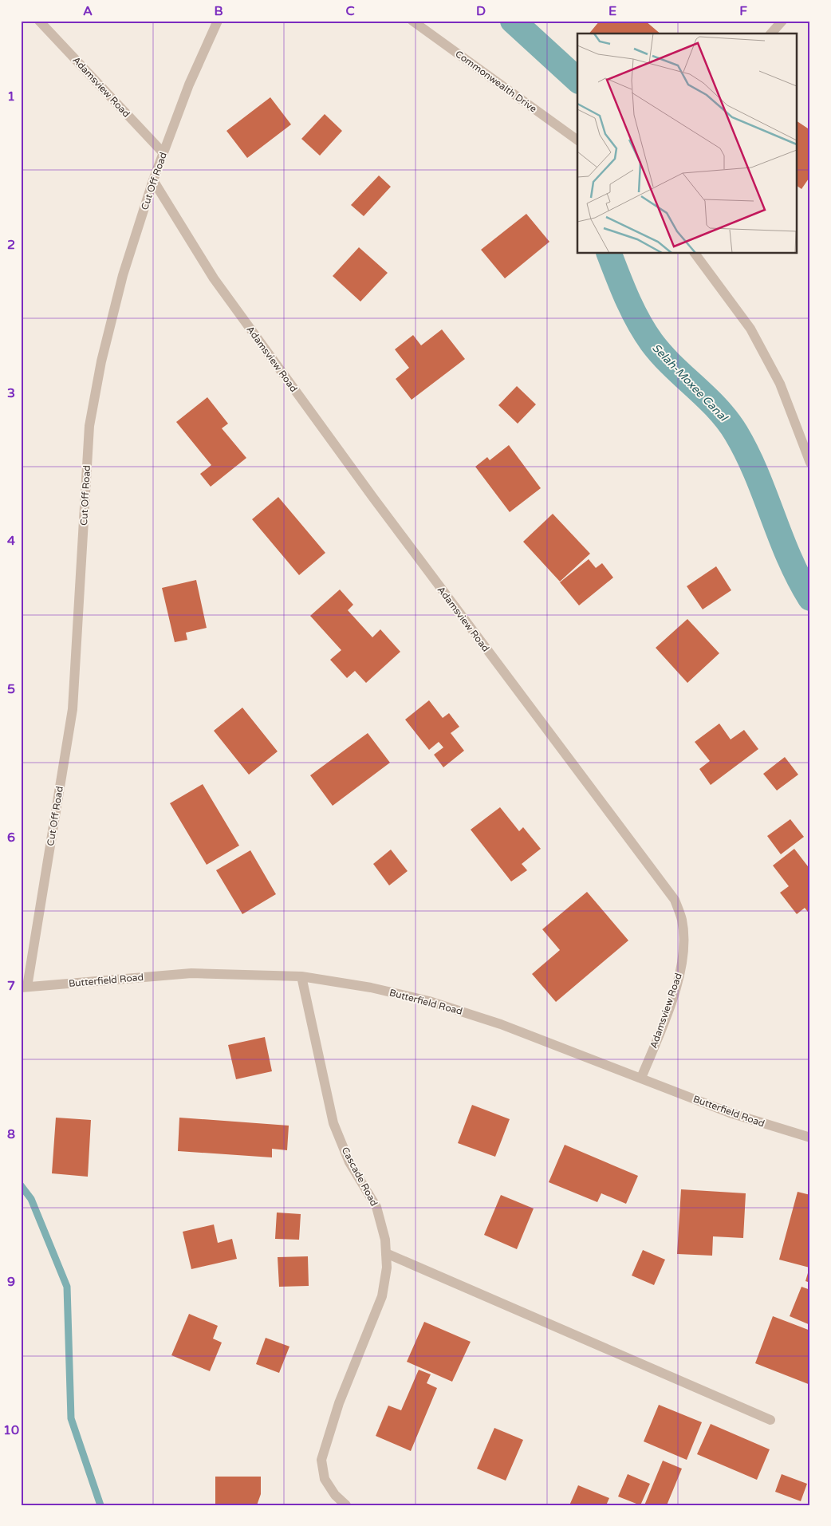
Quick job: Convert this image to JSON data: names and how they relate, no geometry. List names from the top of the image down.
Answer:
{
  "streets": {
    "street": [
      "Commonwealth Drive",
      "Adamsview Road",
      "Cut Off Road",
      "Butterfield Road",
      "Cascade Road"
    ]
  },
  "crossings": [
    ["Adamsview Road", "Cut Off Road"],
    ["Adamsview Road", "Butterfield Road"],
    ["Cut Off Road", "Butterfield Road"],
    ["Butterfield Road", "Cascade Road"]
  ],
  "water": ["Selah-Moxee Canal"],
  "grid": {
    "columns": [
      "A",
      "B",
      "C",
      "D",
      "E",
      "F"
    ],
    "rows": [
      "1",
      "2",
      "3",
      "4",
      "5",
      "6",
      "7",
      "8",
      "9",
      "10"
    ]
  }
}
